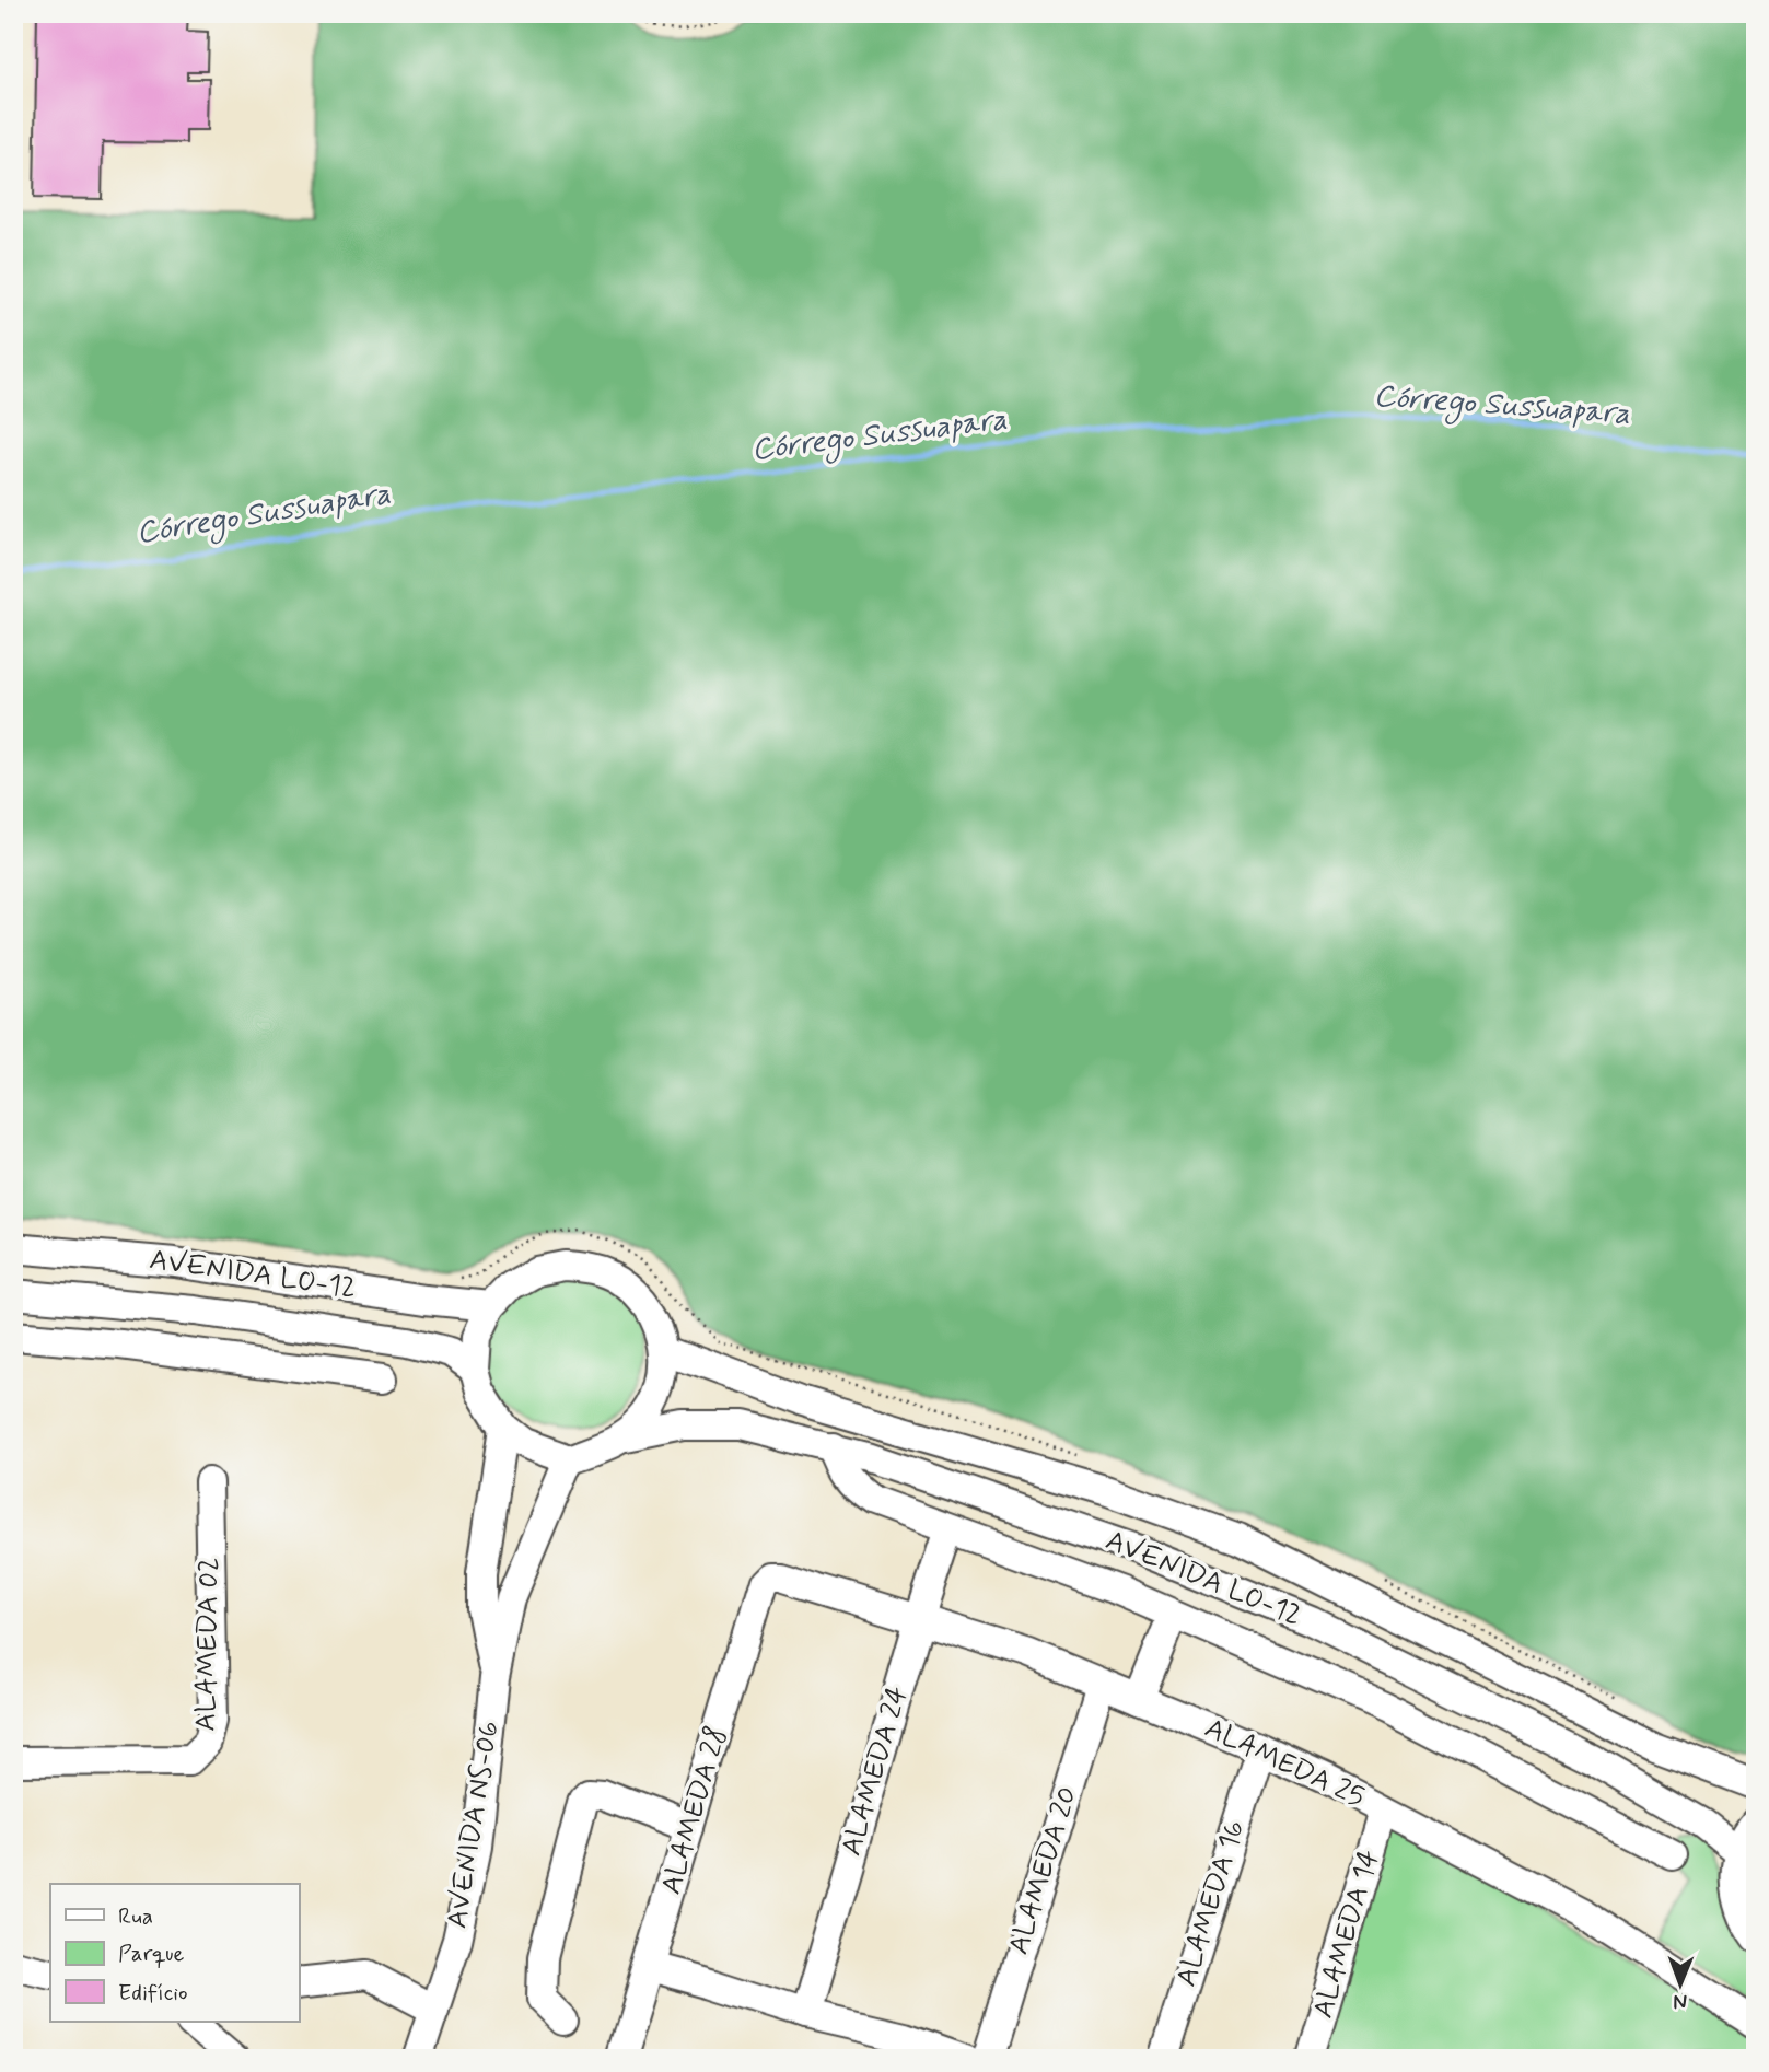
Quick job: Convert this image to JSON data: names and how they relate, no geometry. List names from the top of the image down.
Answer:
{
  "streets": {
    "street": [
      "AVENIDA LO-12",
      "ALAMEDA 02",
      "ALAMEDA 25",
      "ALAMEDA 24",
      "ALAMEDA 28",
      "AVENIDA NS-06",
      "ALAMEDA 20",
      "ALAMEDA 16",
      "ALAMEDA 14"
    ]
  },
  "crossings": [
    ["AVENIDA LO-12", "AVENIDA NS-06"],
    ["ALAMEDA 25", "ALAMEDA 24"],
    ["ALAMEDA 25", "ALAMEDA 28"],
    ["ALAMEDA 25", "ALAMEDA 20"],
    ["ALAMEDA 25", "ALAMEDA 16"],
    ["ALAMEDA 25", "ALAMEDA 14"]
  ],
  "water": ["Córrego Sussuapara"],
  "legend": ["Rua", "Parque", "Edifício"],
  "north": "bottom"
}
